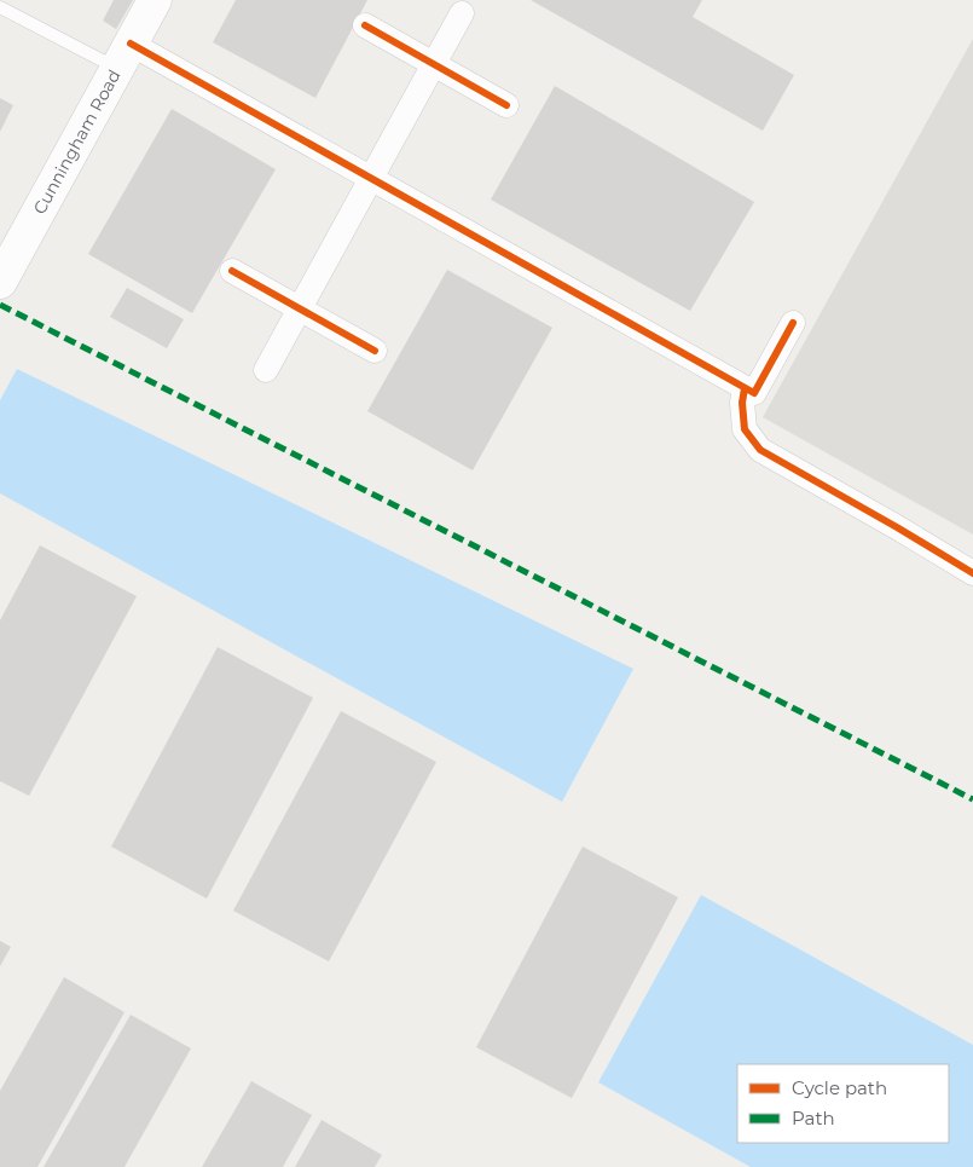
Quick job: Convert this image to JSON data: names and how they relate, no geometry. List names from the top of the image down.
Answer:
{
  "streets": {
    "street": ["Cunningham Road"]
  },
  "legend": ["Cycle path", "Path"]
}
